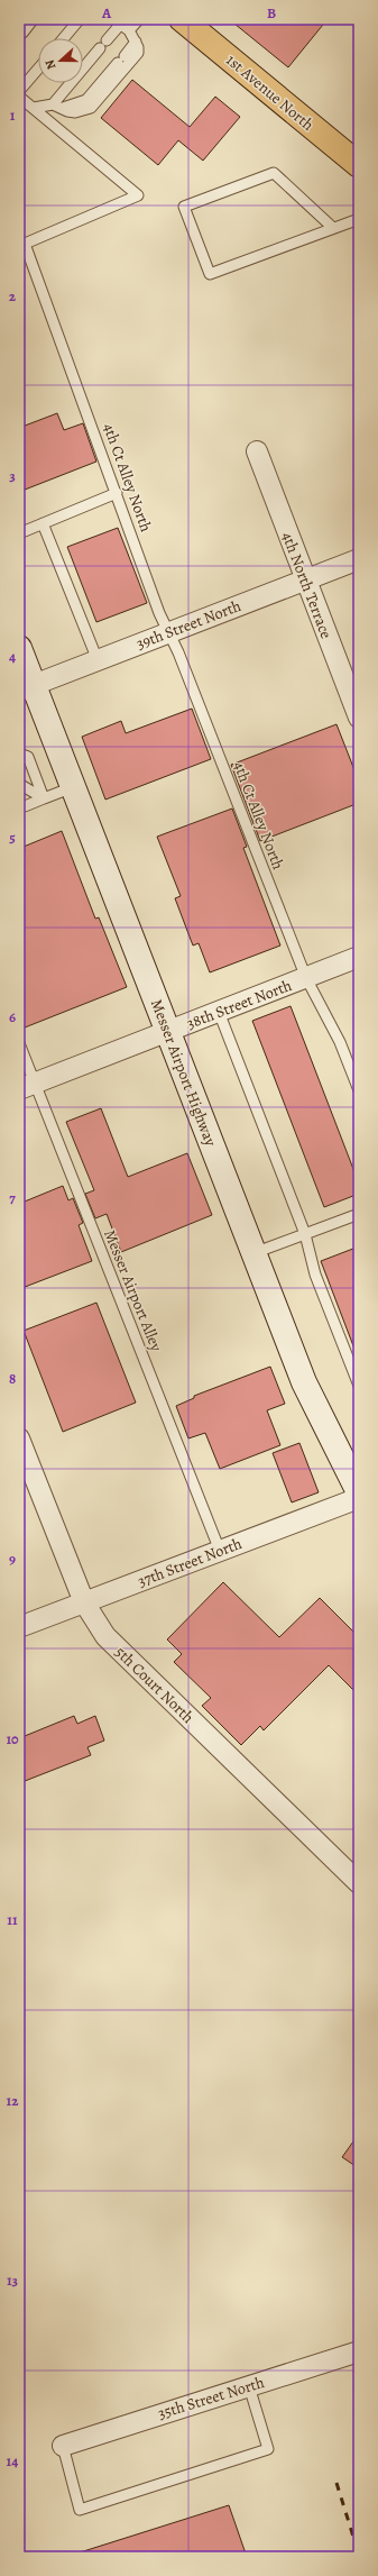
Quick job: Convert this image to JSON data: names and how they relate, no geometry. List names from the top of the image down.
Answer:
{
  "streets": {
    "main road": ["1st Avenue North", "Messer Airport Highway"],
    "street": [
      "4th North Terrace",
      "39th Street North",
      "38th Street North",
      "37th Street North",
      "5th Court North",
      "35th Street North"
    ],
    "lane": ["4th Ct Alley North", "Messer Airport Alley"]
  },
  "crossings": [
    ["4th Ct Alley North", "39th Street North"],
    ["4th Ct Alley North", "38th Street North"],
    ["4th North Terrace", "39th Street North"],
    ["39th Street North", "Messer Airport Highway"],
    ["38th Street North", "Messer Airport Highway"],
    ["38th Street North", "Messer Airport Alley"],
    ["Messer Airport Alley", "37th Street North"],
    ["37th Street North", "5th Court North"]
  ],
  "north": "left",
  "grid": {
    "columns": ["A", "B"],
    "rows": [
      "1",
      "2",
      "3",
      "4",
      "5",
      "6",
      "7",
      "8",
      "9",
      "10",
      "11",
      "12",
      "13",
      "14"
    ]
  }
}
